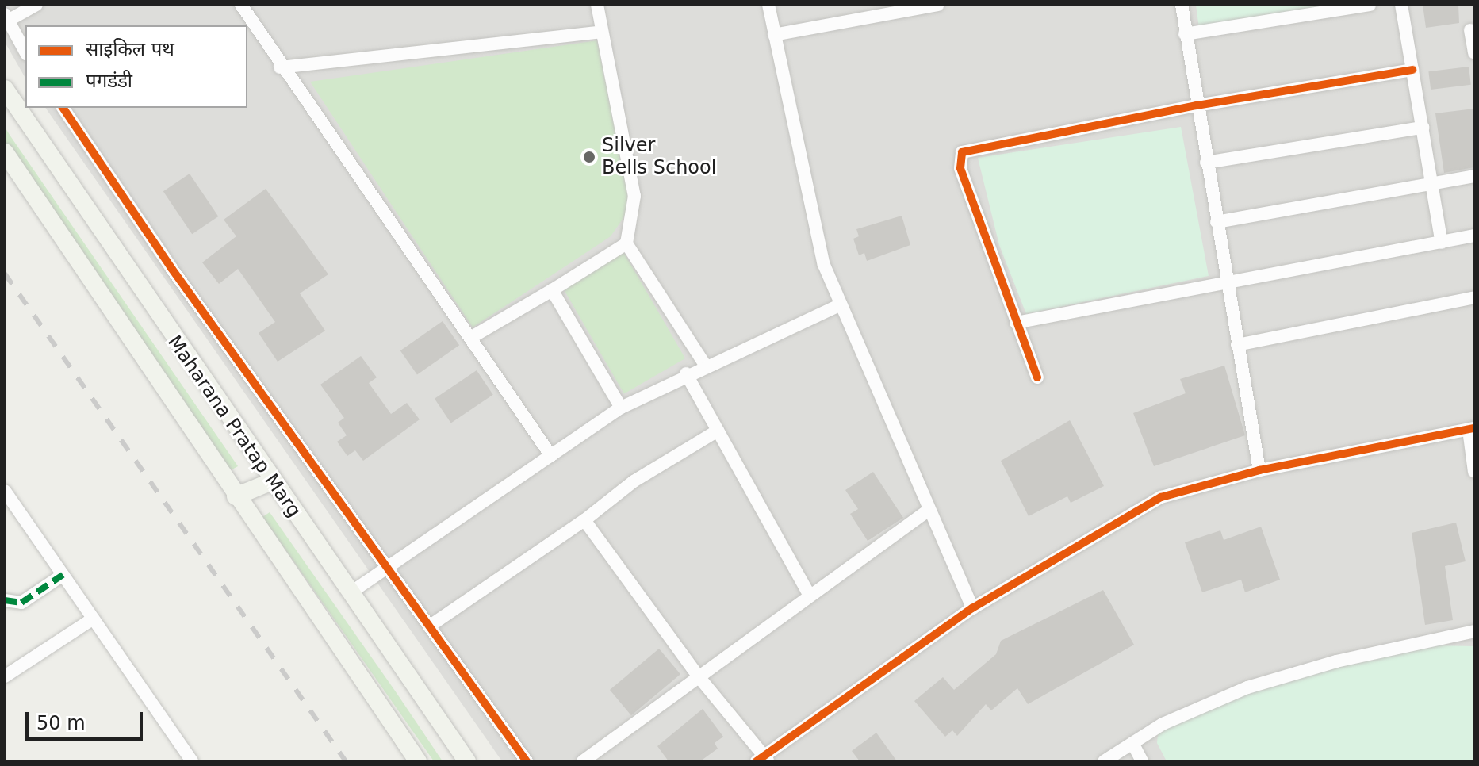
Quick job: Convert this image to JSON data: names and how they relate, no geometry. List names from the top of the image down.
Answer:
{
  "streets": {
    "main road": ["Maharana Pratap Marg"]
  },
  "places": ["Silver Bells School"],
  "legend": ["साइकिल पथ", "पगडंडी"],
  "scale_bar": "50 m"
}
